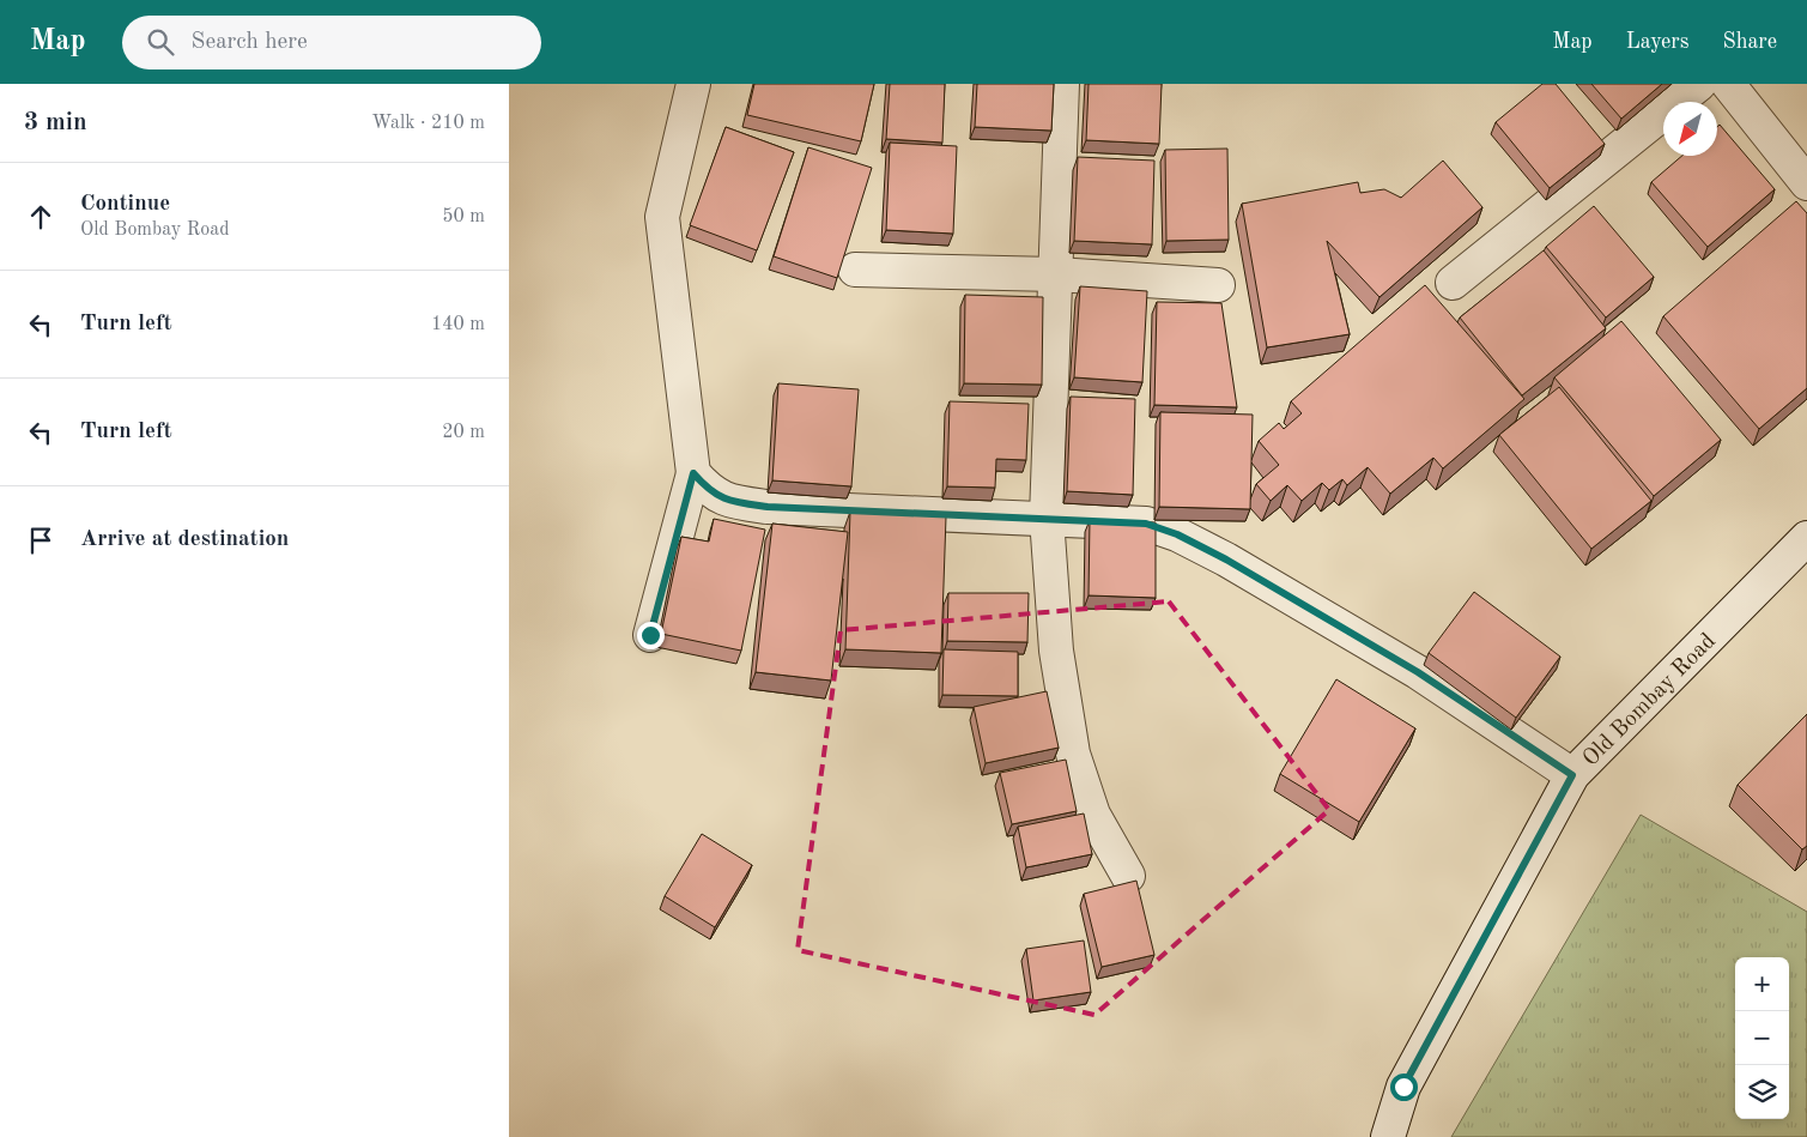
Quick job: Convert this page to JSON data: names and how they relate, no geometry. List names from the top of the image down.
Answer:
{
  "streets": {
    "street": ["Old Bombay Road"]
  },
  "north": "bottom left",
  "page": {
    "header": "Map",
    "search": "Search here",
    "nav": ["Map", "Layers", "Share"],
    "heading": ["3 min", "Walk · 210 m"],
    "list": [
      ["Continue", "Old Bombay Road", "50 m"],
      ["Turn left", "140 m"],
      ["Turn left", "20 m"],
      "Arrive at destination"
    ],
    "map_buttons": ["+", "−"]
  }
}
